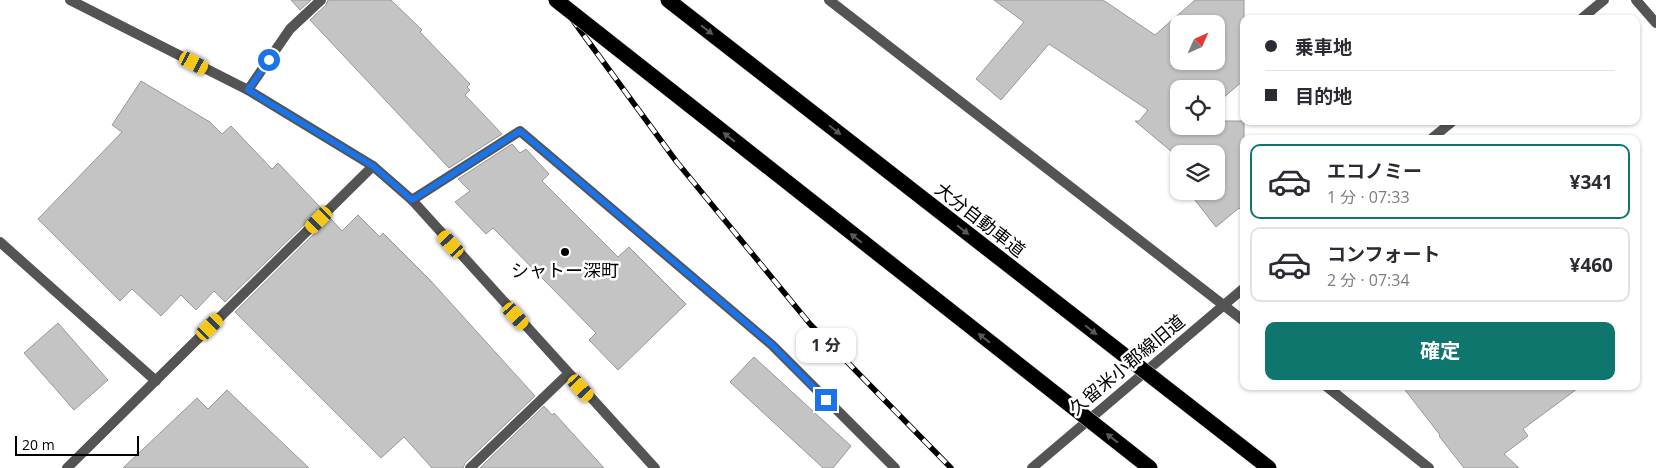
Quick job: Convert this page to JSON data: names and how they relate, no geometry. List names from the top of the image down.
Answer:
{
  "streets": {
    "highway": ["大分自動車道"],
    "street": ["久留米小郡線旧道"]
  },
  "places": ["シャトー深町"],
  "scale_bar": "20 m",
  "north": "top right",
  "page": {
    "banner": ["乗車地", "目的地"],
    "list": [
      {
        "name": "エコノミー",
        "note": "1 分 · 07:33",
        "value": "¥341"
      },
      {
        "name": "コンフォート",
        "note": "2 分 · 07:34",
        "value": "¥460"
      }
    ],
    "buttons": "確定",
    "bubble": "1 分",
    "scale": "20 m"
  }
}
